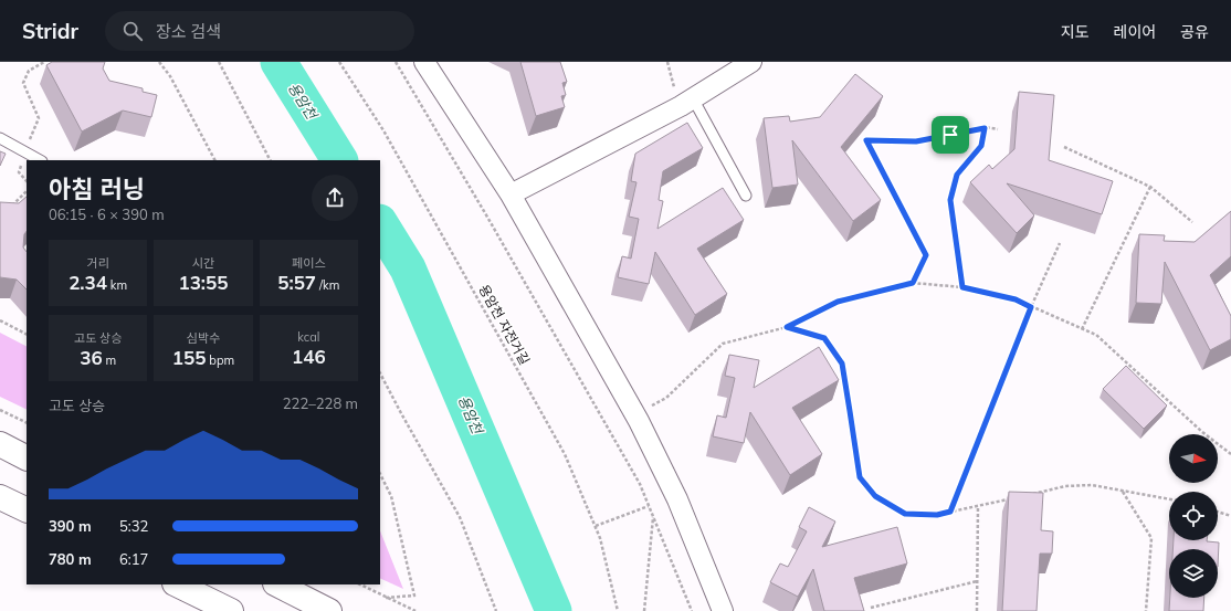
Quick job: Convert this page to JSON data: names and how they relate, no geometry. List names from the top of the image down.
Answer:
{
  "streets": {
    "path": ["용암천 자전거길"]
  },
  "water": ["용암천"],
  "north": "right",
  "page": {
    "header": "Stridr",
    "search": "장소 검색",
    "nav": ["지도", "레이어", "공유"],
    "heading": ["아침 러닝", "06:15 · 6 × 390 m"],
    "stats": [
      ["거리", "2.34 km"],
      ["시간", "13:55"],
      ["페이스", "5:57 /km"],
      ["고도 상승", "36 m"],
      ["심박수", "155 bpm"],
      ["kcal", "146"]
    ],
    "chart": ["고도 상승", "222–228 m"],
    "list": [
      {
        "name": "390 m",
        "note": "5:32"
      },
      {
        "name": "780 m",
        "note": "6:17"
      }
    ]
  }
}
